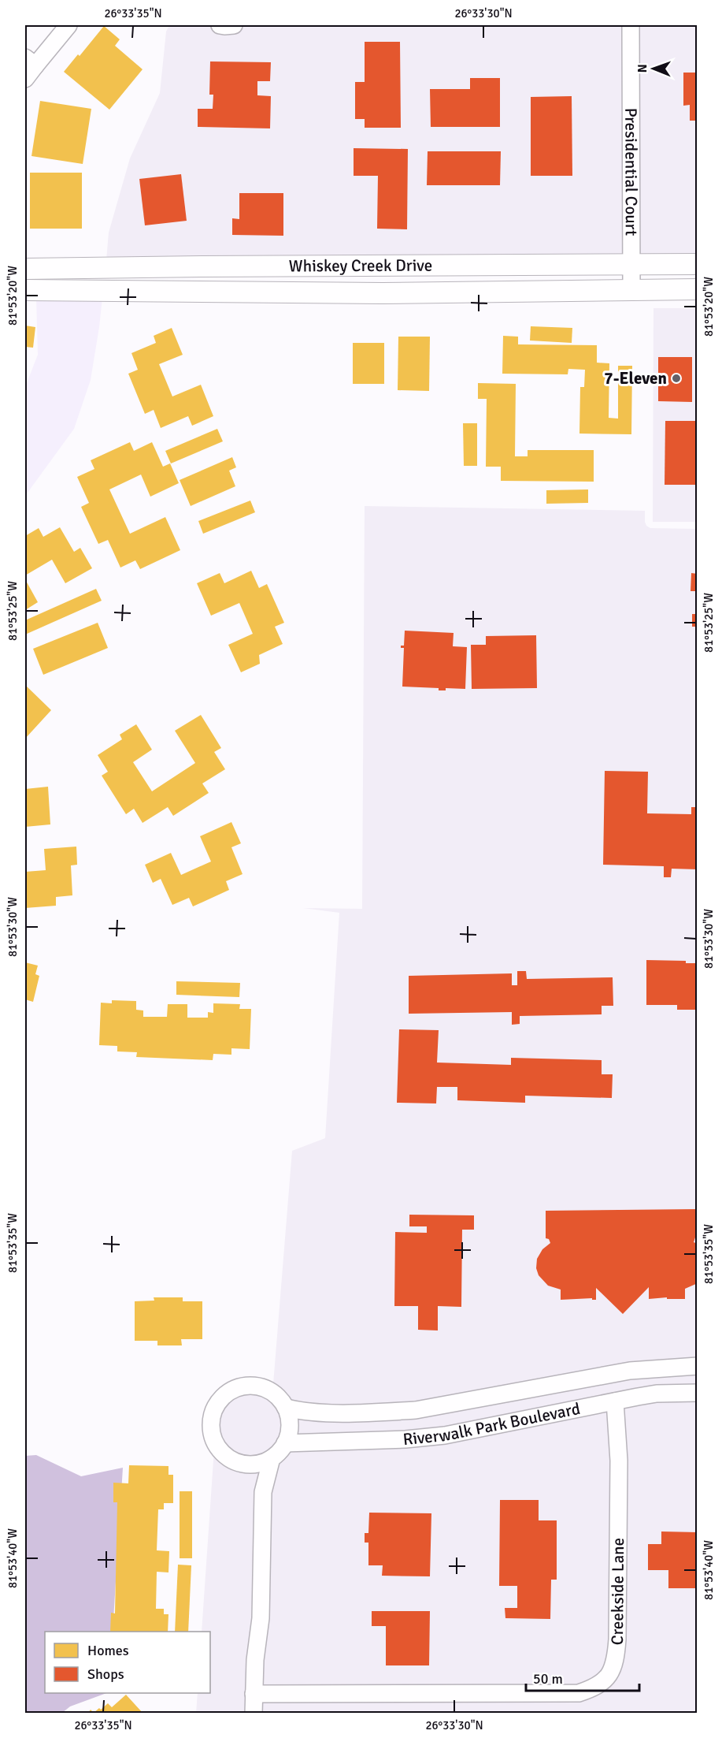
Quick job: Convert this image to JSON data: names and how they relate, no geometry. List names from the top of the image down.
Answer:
{
  "streets": {
    "street": [
      "Presidential Court",
      "Whiskey Creek Drive",
      "Riverwalk Park Boulevard",
      "Creekside Lane"
    ]
  },
  "crossings": [
    ["Presidential Court", "Whiskey Creek Drive"],
    ["Riverwalk Park Boulevard", "Creekside Lane"]
  ],
  "places": ["7-Eleven"],
  "legend": ["Homes", "Shops"],
  "scale_bar": "50 m",
  "north": "left",
  "coordinates": [
    "26°33'35\"N",
    "26°33'30\"N",
    "81°53'20\"W",
    "81°53'25\"W",
    "81°53'30\"W",
    "81°53'35\"W",
    "81°53'40\"W"
  ]
}
